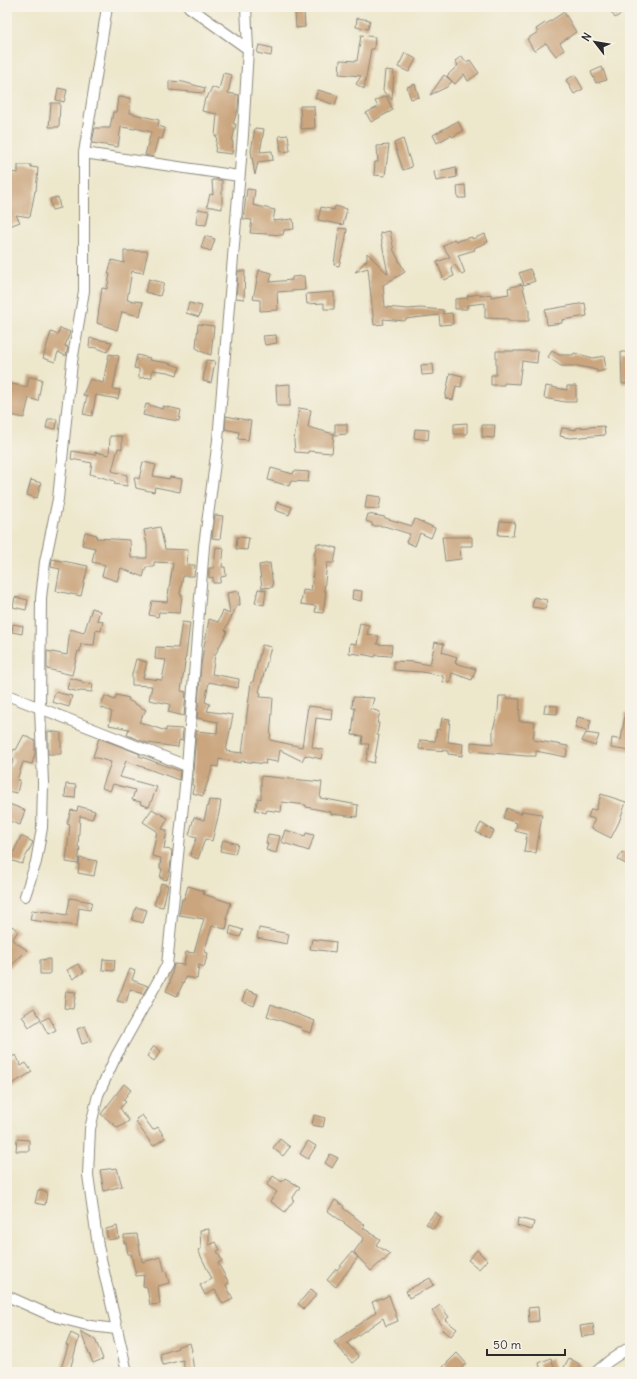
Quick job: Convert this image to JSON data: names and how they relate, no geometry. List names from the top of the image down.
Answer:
{
  "scale_bar": "50 m",
  "north": "top left"
}
